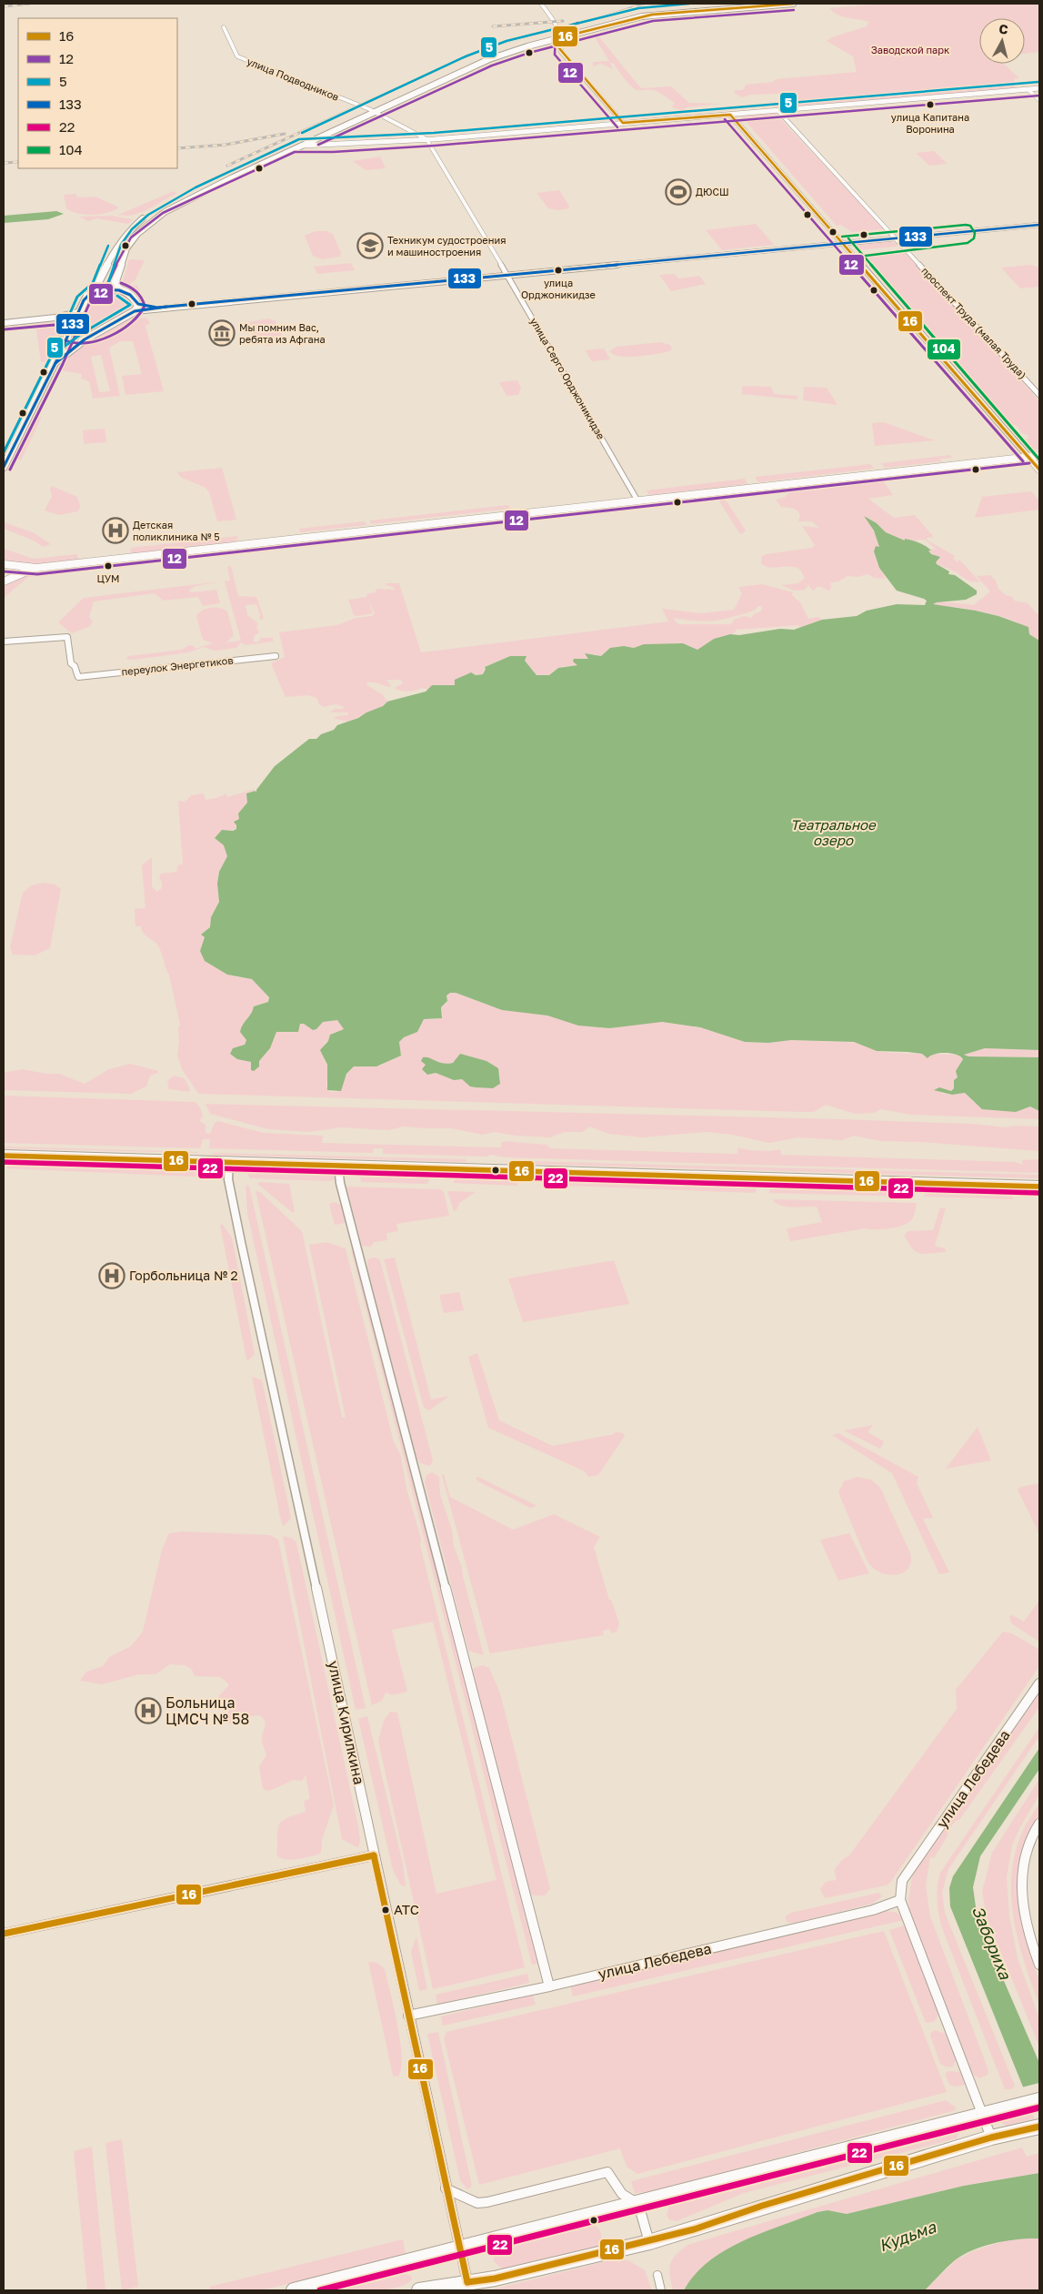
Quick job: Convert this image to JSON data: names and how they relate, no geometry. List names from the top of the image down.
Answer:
{
  "streets": {
    "street": [
      "улица Подводников",
      "проспект Труда (малая Труда)",
      "улица Серго Орджоникидзе",
      "переулок Энергетиков",
      "улица Кирилкина",
      "улица Лебедева"
    ]
  },
  "crossings": [
    ["улица Подводников", "улица Серго Орджоникидзе"],
    ["улица Кирилкина", "улица Лебедева"]
  ],
  "water": ["Театральное озеро", "Забориха", "Кудьма"],
  "parks": ["Заводской парк"],
  "places": {
    "other": [
      "улица Капитана Воронина",
      "улица Орджоникидзе",
      "ЦУМ",
      "АТС"
    ],
    "sports": ["ДЮСШ"],
    "school or university": ["Техникум судостроения и машиностроения"],
    "museum": ["Мы помним Вас, ребята из Афгана"],
    "hospital": ["Детская поликлиника № 5", "Горбольница № 2", "Больница ЦМСЧ № 58"]
  },
  "lines": [
    "transit line 16",
    "transit line 5",
    "transit line 12",
    "transit line 133",
    "transit line 104",
    "transit line 22"
  ],
  "legend": [
    "16",
    "12",
    "5",
    "133",
    "22",
    "104"
  ],
  "north": "top"
}
